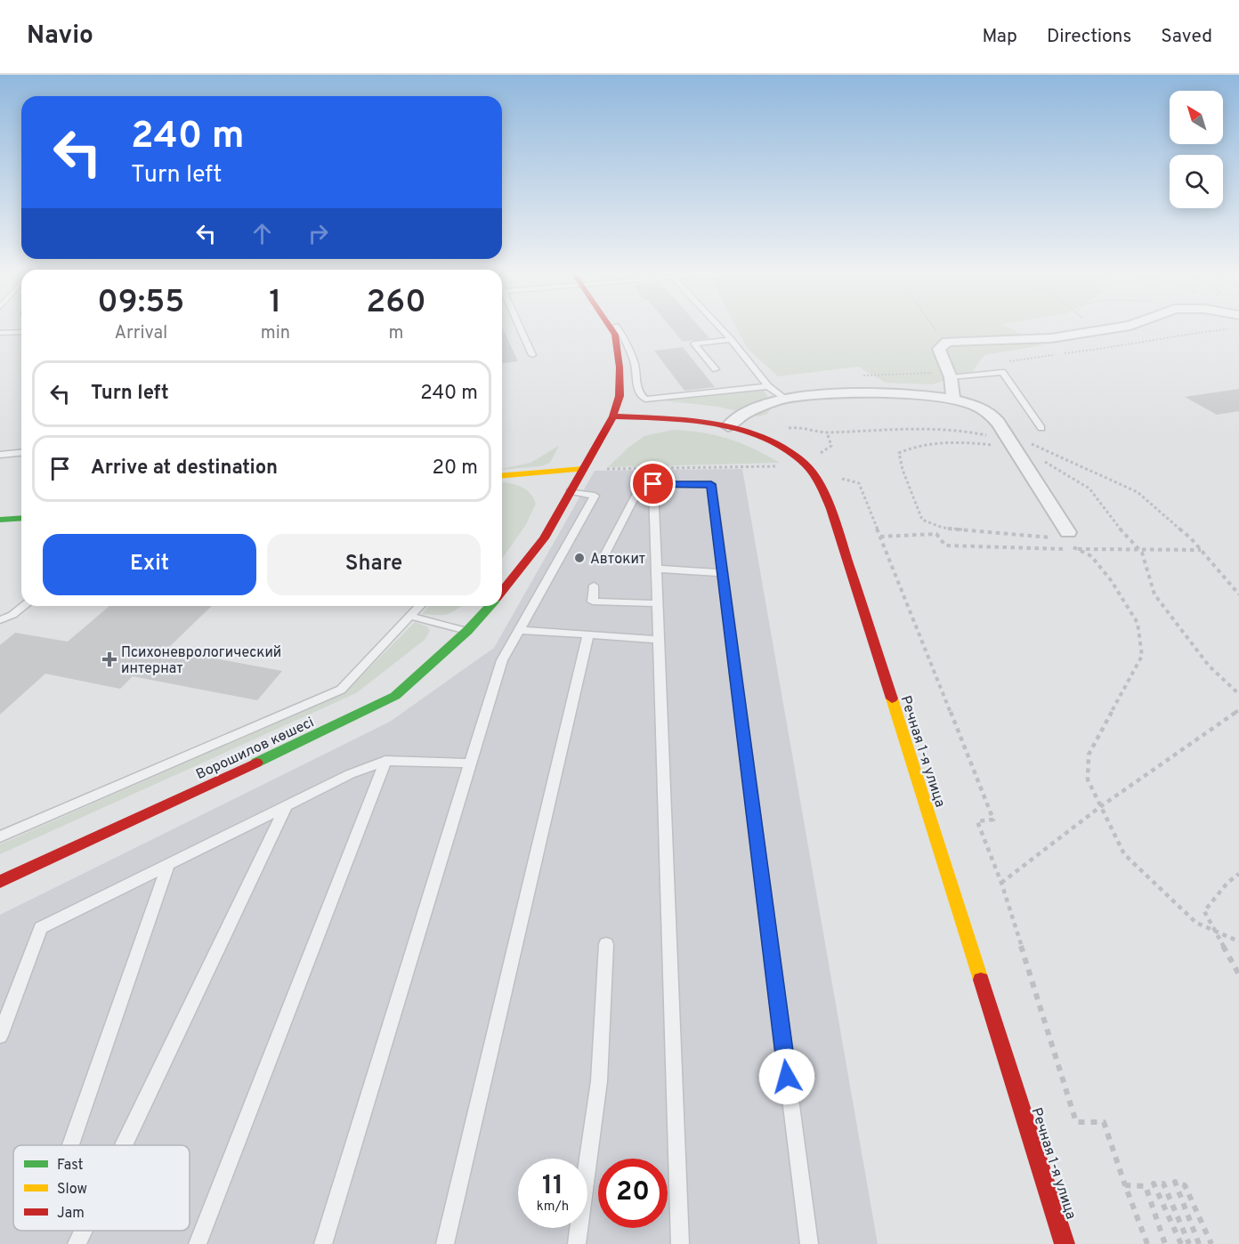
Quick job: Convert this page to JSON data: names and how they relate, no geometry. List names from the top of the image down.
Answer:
{
  "streets": {
    "main road": ["Ворошилов көшесі", "Речная 1-я улица"]
  },
  "crossings": [
    ["Ворошилов көшесі", "Речная 1-я улица"]
  ],
  "places": {
    "other": ["Автокит"],
    "health": ["Психоневрологический интернат"]
  },
  "legend": ["Fast", "Slow", "Jam"],
  "north": "top left",
  "page": {
    "header": "Navio",
    "nav": ["Map", "Directions", "Saved"],
    "turn": ["240 m", "Turn left"],
    "eta": [
      "09:55",
      "Arrival",
      "1",
      "min",
      "260",
      "m"
    ],
    "list": [
      {
        "name": "Turn left",
        "value": "240 m"
      },
      {
        "name": "Arrive at destination",
        "value": "20 m"
      }
    ],
    "buttons": ["Exit", "Share"],
    "speed": "11 km/h",
    "limit": "20"
  }
}
